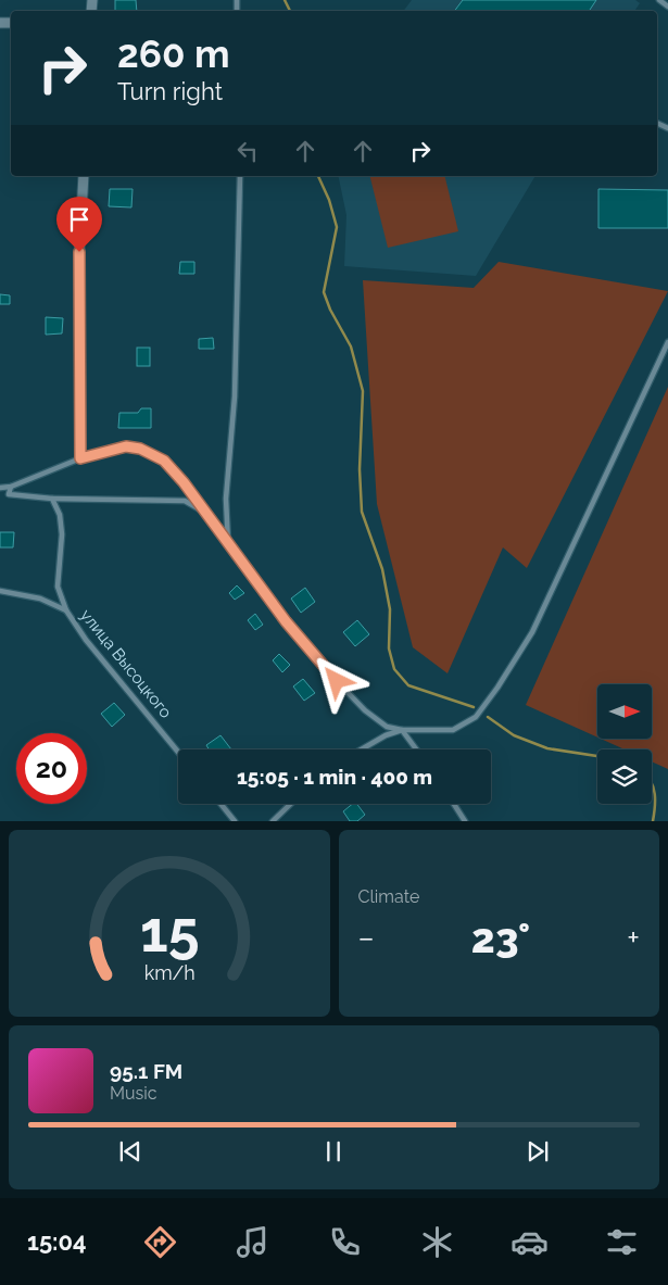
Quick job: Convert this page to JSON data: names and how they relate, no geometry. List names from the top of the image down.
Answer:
{
  "streets": {
    "lane": ["улица Высоцкого"]
  },
  "north": "right",
  "page": {
    "turn": ["260 m", "Turn right"],
    "limit": "20",
    "trip": "15:05 · 1 min · 400 m",
    "tile": "Climate",
    "heat": ["−", "23°", "+"],
    "song": ["95.1 FM", "Music"],
    "tabs": "15:04",
    "gauge": ["15", "km/h"]
  }
}
